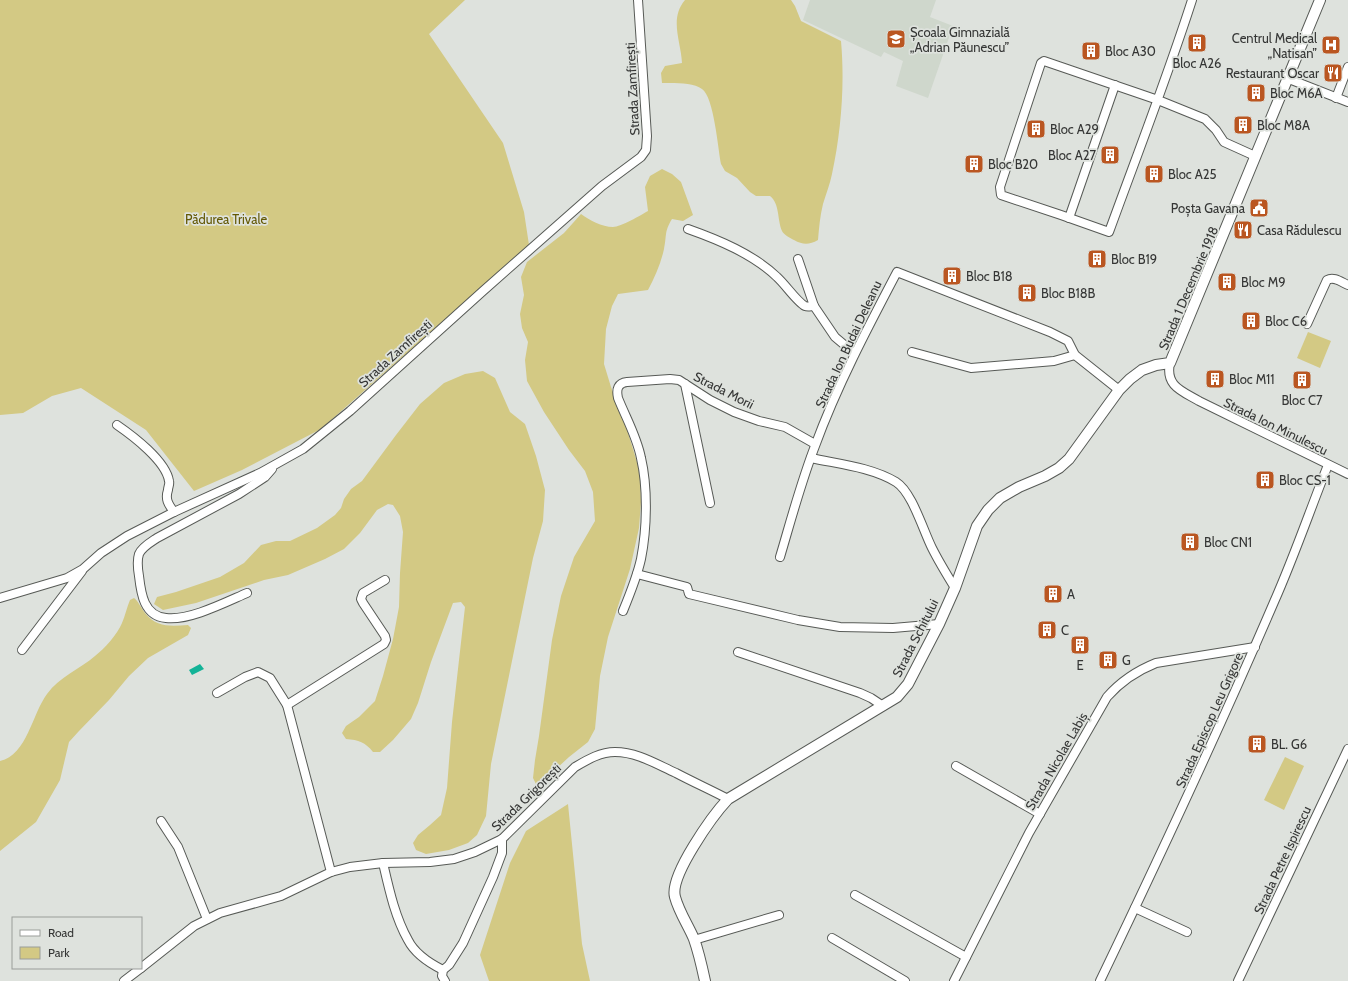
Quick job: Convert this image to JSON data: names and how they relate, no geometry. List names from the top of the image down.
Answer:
{
  "streets": {
    "main road": ["Strada 1 Decembrie 1918", "Strada Schitului"],
    "street": [
      "Strada Zamfirești",
      "Strada Ion Budai Deleanu",
      "Strada Morii",
      "Strada Ion Minulescu",
      "Strada Episcop Leu Grigore",
      "Strada Nicolae Labiș",
      "Strada Grigorești",
      "Strada Petre Ispirescu"
    ]
  },
  "crossings": [
    ["Strada 1 Decembrie 1918", "Strada Ion Minulescu"],
    ["Strada 1 Decembrie 1918", "Strada Schitului"],
    ["Strada Ion Budai Deleanu", "Strada Morii"],
    ["Strada Ion Budai Deleanu", "Strada Schitului"],
    ["Strada Ion Minulescu", "Strada Schitului"],
    ["Strada Ion Minulescu", "Strada Episcop Leu Grigore"],
    ["Strada Schitului", "Strada Grigorești"],
    ["Strada Episcop Leu Grigore", "Strada Nicolae Labiș"]
  ],
  "parks": ["Pădurea Trivale"],
  "places": {
    "school or university": ["Școala Gimnazială „Adrian Păunescu”"],
    "building": [
      "Bloc A26",
      "Bloc A30",
      "Bloc M6A",
      "Bloc M8A",
      "Bloc A29",
      "Bloc A27",
      "Bloc B20",
      "Bloc A25",
      "Bloc B19",
      "Bloc B18",
      "Bloc M9",
      "Bloc B18B",
      "Bloc C6",
      "Bloc M11",
      "Bloc C7",
      "Bloc CS-1",
      "Bloc CN1",
      "A",
      "C",
      "E",
      "G",
      "BL. G6"
    ],
    "hospital": ["Centrul Medical „Natisan”"],
    "restaurant": ["Restaurant Oscar", "Casa Rădulescu"],
    "public building": ["Poșta Gavana"]
  },
  "legend": ["Road", "Park"]
}
